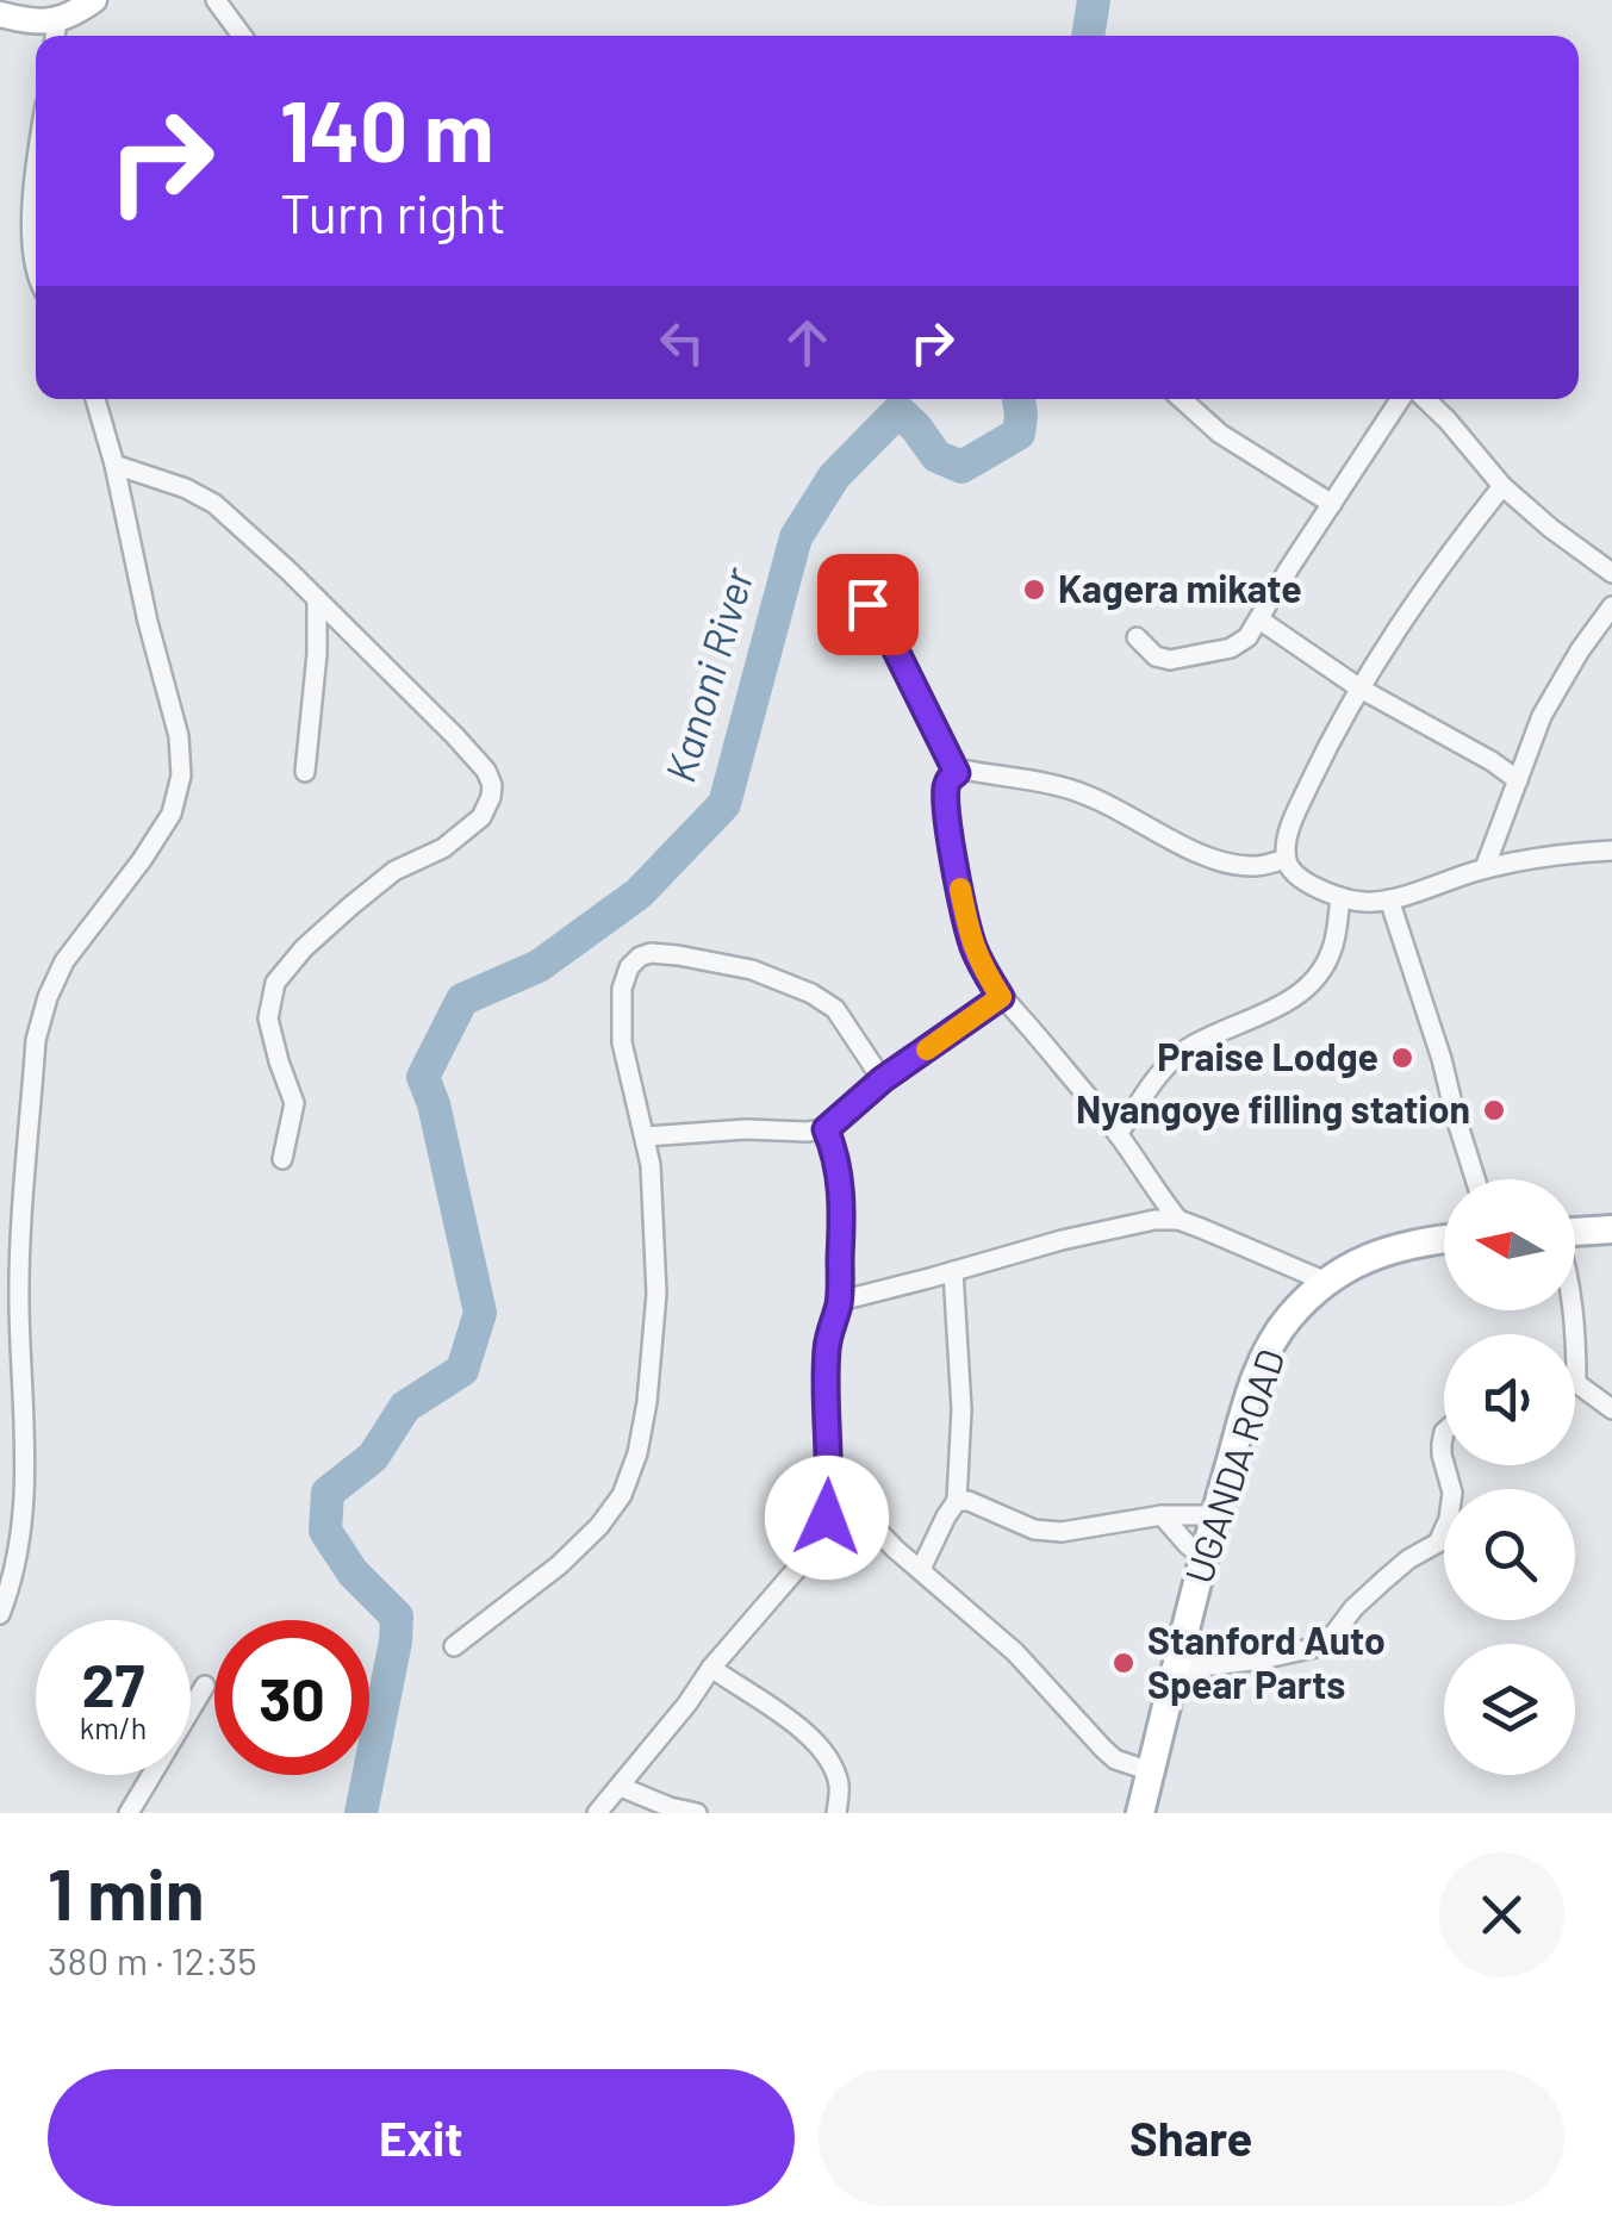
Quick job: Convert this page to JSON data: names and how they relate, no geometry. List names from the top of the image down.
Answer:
{
  "streets": {
    "main road": ["UGANDA ROAD"]
  },
  "water": ["Kanoni River"],
  "places": [
    "Kagera mikate",
    "Praise Lodge",
    "Nyangoye filling station",
    "Stanford Auto Spear Parts"
  ],
  "north": "left",
  "page": {
    "turn": ["140 m", "Turn right"],
    "speed": "27 km/h",
    "limit": "30",
    "heading": ["1 min", "380 m · 12:35"],
    "buttons": ["Exit", "Share"]
  }
}
